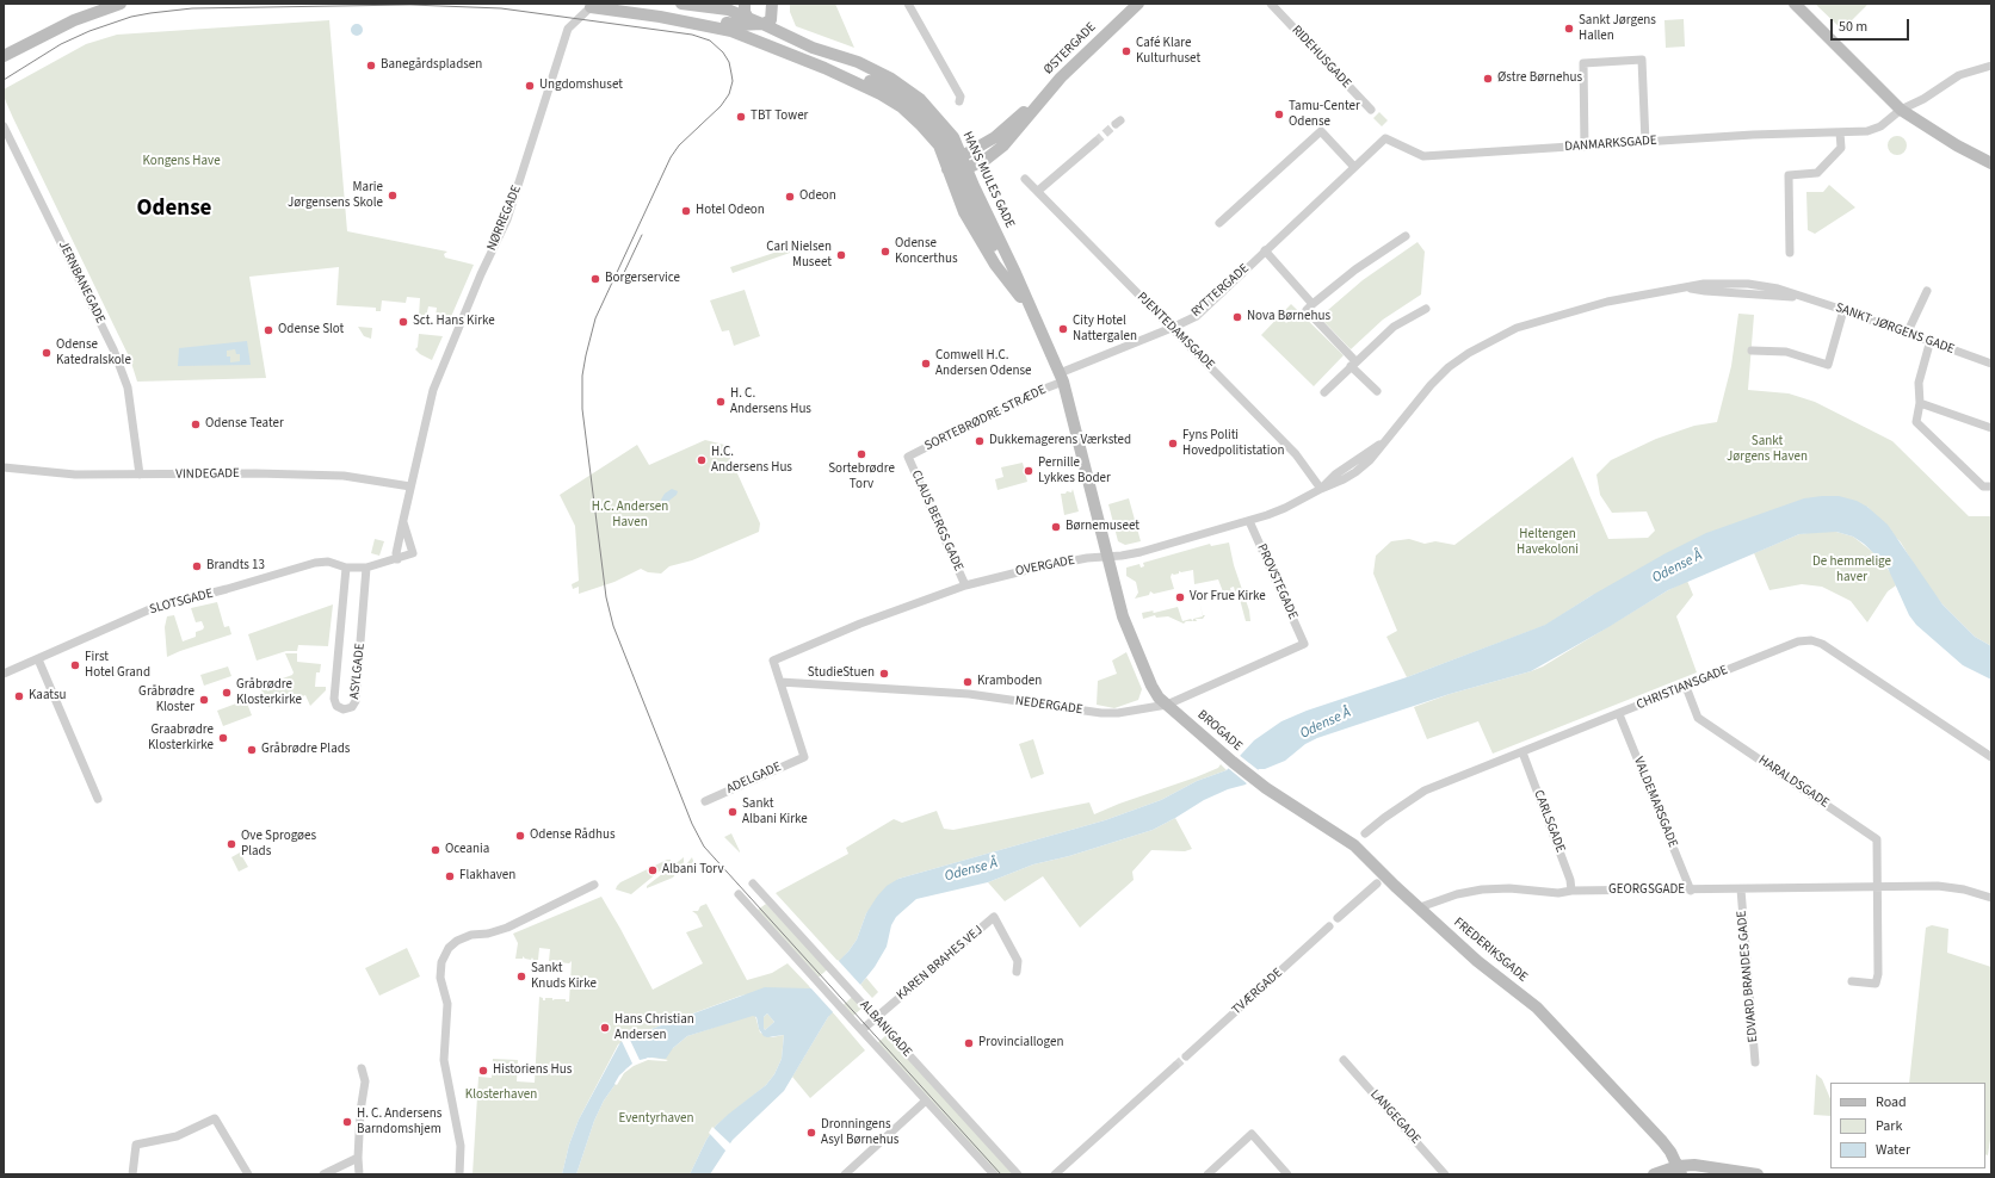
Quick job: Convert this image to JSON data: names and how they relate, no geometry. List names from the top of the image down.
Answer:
{
  "streets": {
    "street": [
      "ØSTERGADE",
      "RIDEHUSGADE",
      "DANMARKSGADE",
      "HANS MULES GADE",
      "NØRREGADE",
      "JERNBANEGADE",
      "RYTTERGADE",
      "SANKT JØRGENS GADE",
      "PJENTEDAMSGADE",
      "SORTEBRØDRE STRÆDE",
      "VINDEGADE",
      "CLAUS BERGS GADE",
      "OVERGADE",
      "PROVSTEGADE",
      "SLOTSGADE",
      "ASYLGADE",
      "CHRISTIANSGADE",
      "NEDERGADE",
      "BROGADE",
      "ADELGADE",
      "HARALDSGADE",
      "VALDEMARSGADE",
      "CARLSGADE",
      "GEORGSGADE",
      "FREDERIKSGADE",
      "KAREN BRAHES VEJ",
      "EDVARD BRANDES GADE",
      "TVÆRGADE",
      "ALBANIGADE",
      "LANGEGADE"
    ]
  },
  "crossings": [
    ["ØSTERGADE", "HANS MULES GADE"],
    ["DANMARKSGADE", "RYTTERGADE"],
    ["HANS MULES GADE", "RYTTERGADE"],
    ["HANS MULES GADE", "SORTEBRØDRE STRÆDE"],
    ["HANS MULES GADE", "OVERGADE"],
    ["HANS MULES GADE", "BROGADE"],
    ["NØRREGADE", "VINDEGADE"],
    ["JERNBANEGADE", "VINDEGADE"],
    ["RYTTERGADE", "PJENTEDAMSGADE"],
    ["RYTTERGADE", "SORTEBRØDRE STRÆDE"],
    ["SANKT JØRGENS GADE", "PJENTEDAMSGADE"],
    ["SANKT JØRGENS GADE", "OVERGADE"],
    ["PJENTEDAMSGADE", "OVERGADE"],
    ["SORTEBRØDRE STRÆDE", "CLAUS BERGS GADE"],
    ["CLAUS BERGS GADE", "OVERGADE"],
    ["OVERGADE", "PROVSTEGADE"],
    ["OVERGADE", "NEDERGADE"],
    ["OVERGADE", "BROGADE"],
    ["OVERGADE", "ADELGADE"],
    ["PROVSTEGADE", "NEDERGADE"],
    ["SLOTSGADE", "ASYLGADE"],
    ["CHRISTIANSGADE", "HARALDSGADE"],
    ["CHRISTIANSGADE", "VALDEMARSGADE"],
    ["CHRISTIANSGADE", "CARLSGADE"],
    ["NEDERGADE", "BROGADE"],
    ["NEDERGADE", "ADELGADE"],
    ["BROGADE", "FREDERIKSGADE"],
    ["HARALDSGADE", "GEORGSGADE"],
    ["VALDEMARSGADE", "GEORGSGADE"],
    ["CARLSGADE", "GEORGSGADE"],
    ["GEORGSGADE", "FREDERIKSGADE"],
    ["GEORGSGADE", "EDVARD BRANDES GADE"],
    ["KAREN BRAHES VEJ", "ALBANIGADE"]
  ],
  "districts": ["Odense"],
  "water": ["Odense Å"],
  "parks": [
    "Kongens Have",
    "Sankt Jørgens Haven",
    "H.C. Andersen Haven",
    "Heltengen Havekoloni",
    "De hemmelige haver",
    "Klosterhaven",
    "Eventyrhaven"
  ],
  "places": [
    "Sankt Jørgens Hallen",
    "Café Klare Kulturhuset",
    "Banegårdspladsen",
    "Østre Børnehus",
    "Ungdomshuset",
    "Tamu-Center Odense",
    "TBT Tower",
    "Marie Jørgensens Skole",
    "Odeon",
    "Hotel Odeon",
    "Odense Koncerthus",
    "Carl Nielsen Museet",
    "Borgerservice",
    "Nova Børnehus",
    "Sct. Hans Kirke",
    "City Hotel Nattergalen",
    "Odense Slot",
    "Odense Katedralskole",
    "Comwell H.C. Andersen Odense",
    "H. C. Andersens Hus",
    "Odense Teater",
    "Dukkemagerens Værksted",
    "Fyns Politi Hovedpolitistation",
    "Sortebrødre Torv",
    "H.C. Andersens Hus",
    "Pernille Lykkes Boder",
    "Børnemuseet",
    "Brandts 13",
    "Vor Frue Kirke",
    "First Hotel Grand",
    "StudieStuen",
    "Kramboden",
    "Gråbrødre Klosterkirke",
    "Kaatsu",
    "Gråbrødre Kloster",
    "Graabrødre Klosterkirke",
    "Gråbrødre Plads",
    "Sankt Albani Kirke",
    "Odense Rådhus",
    "Ove Sprogøes Plads",
    "Oceania",
    "Albani Torv",
    "Flakhaven",
    "Sankt Knuds Kirke",
    "Hans Christian Andersen",
    "Provinciallogen",
    "Historiens Hus",
    "H. C. Andersens Barndomshjem",
    "Dronningens Asyl Børnehus"
  ],
  "legend": ["Road", "Park", "Water"],
  "scale_bar": "50 m"
}
